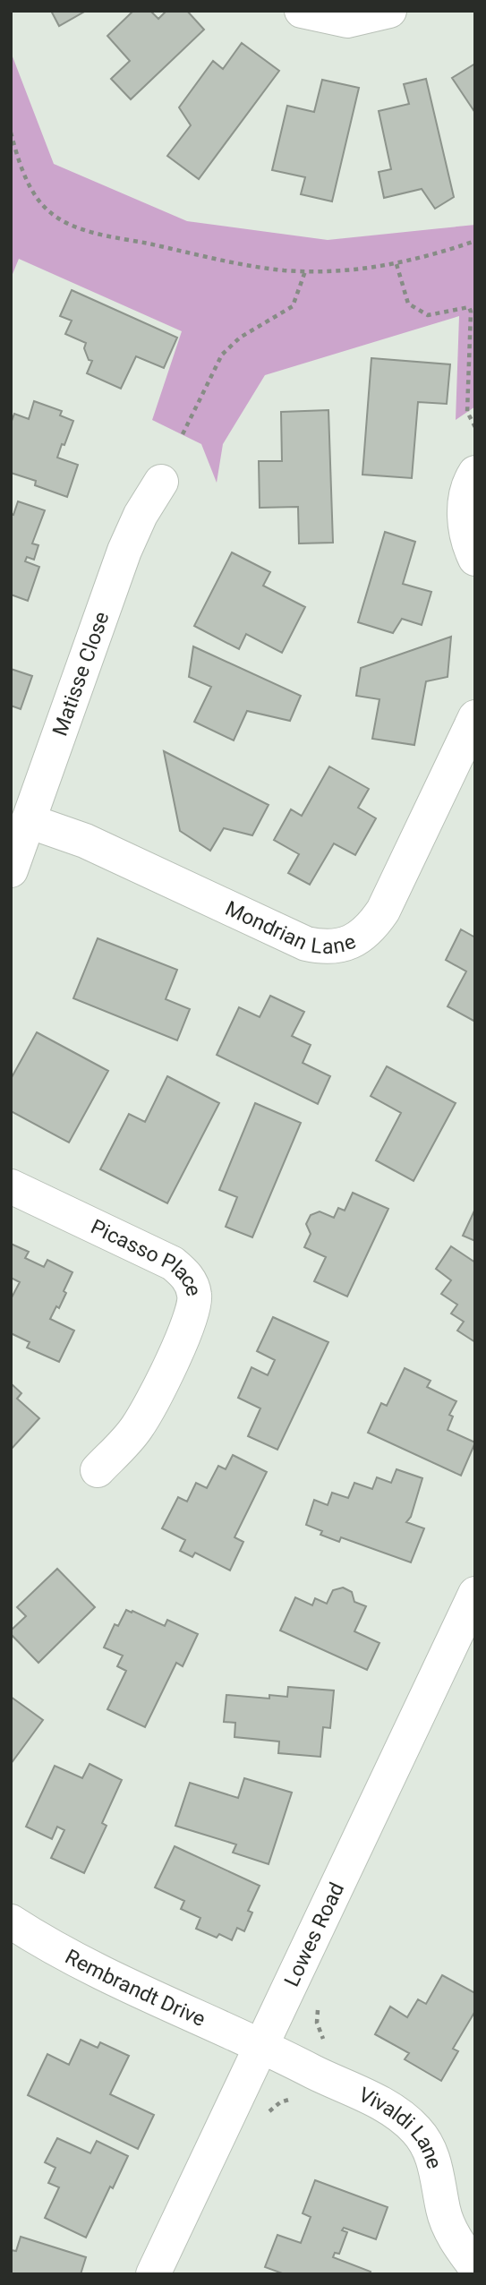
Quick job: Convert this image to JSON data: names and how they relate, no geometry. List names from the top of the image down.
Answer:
{
  "streets": {
    "street": [
      "Matisse Close",
      "Mondrian Lane",
      "Picasso Place",
      "Lowes Road",
      "Rembrandt Drive",
      "Vivaldi Lane"
    ]
  },
  "crossings": [
    ["Matisse Close", "Mondrian Lane"],
    ["Lowes Road", "Rembrandt Drive"],
    ["Lowes Road", "Vivaldi Lane"],
    ["Rembrandt Drive", "Vivaldi Lane"]
  ]
}
